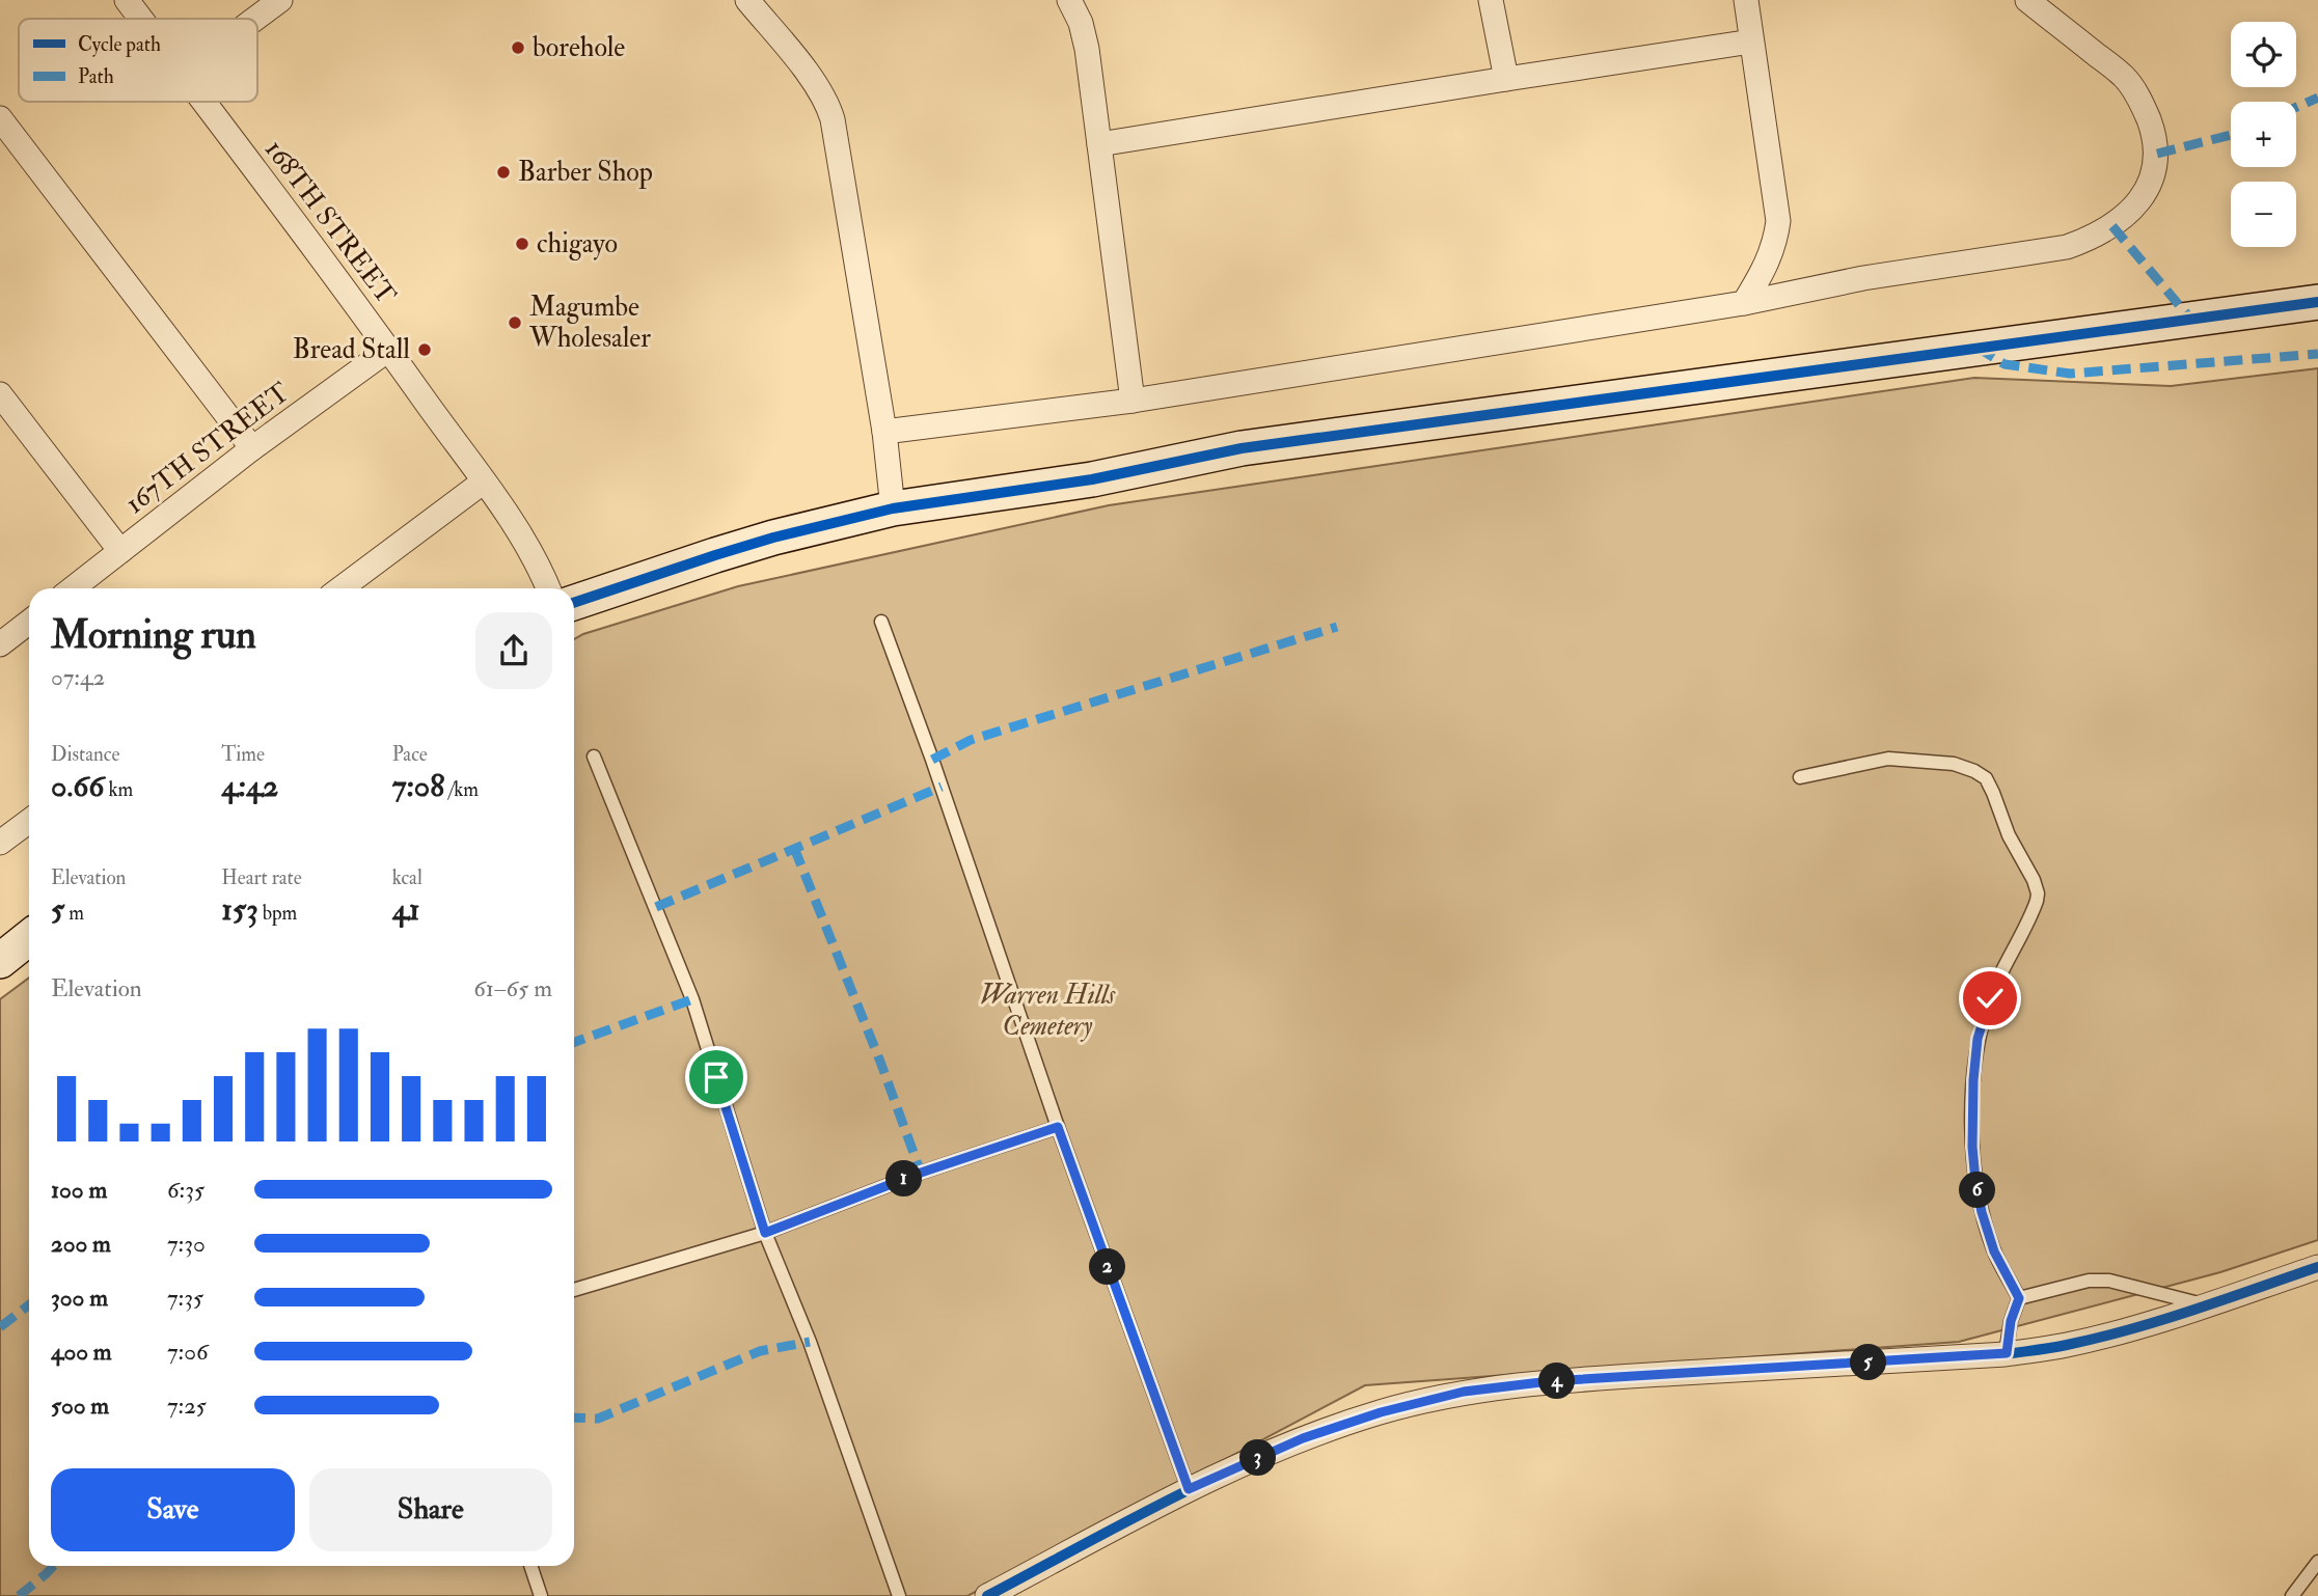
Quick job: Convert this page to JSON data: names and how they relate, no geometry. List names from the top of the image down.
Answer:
{
  "streets": {
    "street": ["168TH STREET", "167TH STREET"]
  },
  "crossings": [
    ["168TH STREET", "167TH STREET"]
  ],
  "parks": ["Warren Hills Cemetery"],
  "places": [
    "borehole",
    "Barber Shop",
    "chigayo",
    "Magumbe Wholesaler",
    "Bread Stall"
  ],
  "legend": ["Cycle path", "Path"],
  "page": {
    "map_buttons": ["+", "−"],
    "heading": ["Morning run", "07:42"],
    "stats": [
      ["Distance", "0.66 km"],
      ["Time", "4:42"],
      ["Pace", "7:08 /km"],
      ["Elevation", "5 m"],
      ["Heart rate", "153 bpm"],
      ["kcal", "41"]
    ],
    "chart": ["Elevation", "61–65 m"],
    "pins": [
      "1",
      "6",
      "2",
      "5",
      "4",
      "3"
    ],
    "list": [
      {
        "name": "100 m",
        "note": "6:35"
      },
      {
        "name": "200 m",
        "note": "7:30"
      },
      {
        "name": "300 m",
        "note": "7:35"
      },
      {
        "name": "400 m",
        "note": "7:06"
      },
      {
        "name": "500 m",
        "note": "7:25"
      }
    ],
    "buttons": ["Save", "Share"]
  }
}
